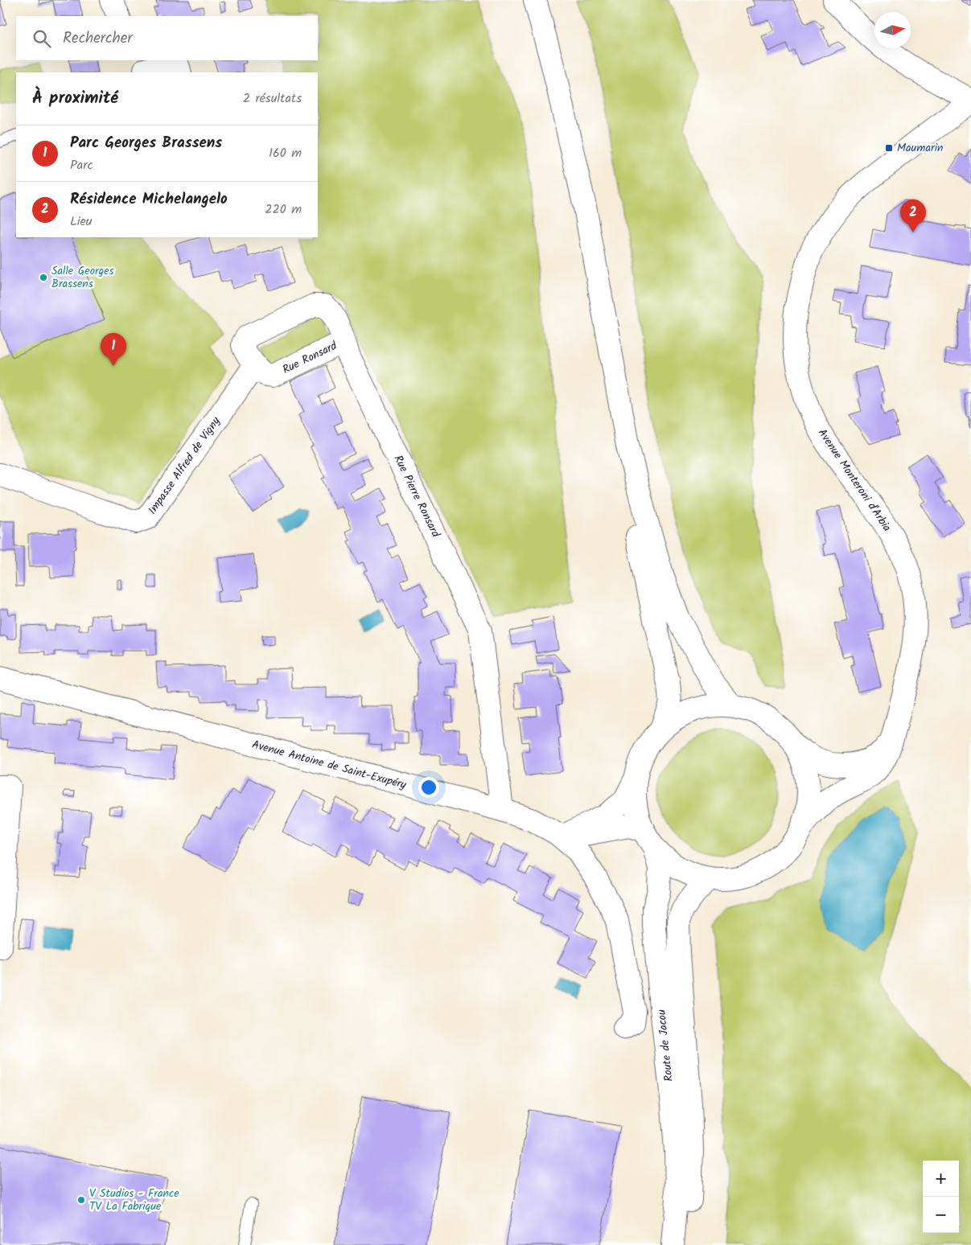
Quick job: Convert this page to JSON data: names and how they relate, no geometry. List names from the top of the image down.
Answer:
{
  "streets": {
    "street": [
      "Rue Ronsard",
      "Impasse Alfred de Vigny",
      "Avenue Monteroni d'Arbia",
      "Rue Pierre Ronsard",
      "Avenue Antoine de Saint-Exupéry",
      "Route de Jacou"
    ]
  },
  "crossings": [
    ["Rue Ronsard", "Impasse Alfred de Vigny"],
    ["Rue Ronsard", "Rue Pierre Ronsard"],
    ["Impasse Alfred de Vigny", "Rue Pierre Ronsard"],
    ["Rue Pierre Ronsard", "Avenue Antoine de Saint-Exupéry"],
    ["Avenue Antoine de Saint-Exupéry", "Route de Jacou"]
  ],
  "places": {
    "transit": ["Maumarin"],
    "other": ["Salle Georges Brassens", "V Studios - France TV La Fabrique"]
  },
  "north": "right",
  "page": {
    "search": "Rechercher",
    "heading": ["À proximité", "2 résultats"],
    "list": [
      {
        "mark": "1",
        "name": "Parc Georges Brassens",
        "note": "Parc",
        "value": "160 m"
      },
      {
        "mark": "2",
        "name": "Résidence Michelangelo",
        "note": "Lieu",
        "value": "220 m"
      }
    ],
    "pins": ["2", "1"],
    "map_buttons": ["+", "−"]
  }
}
